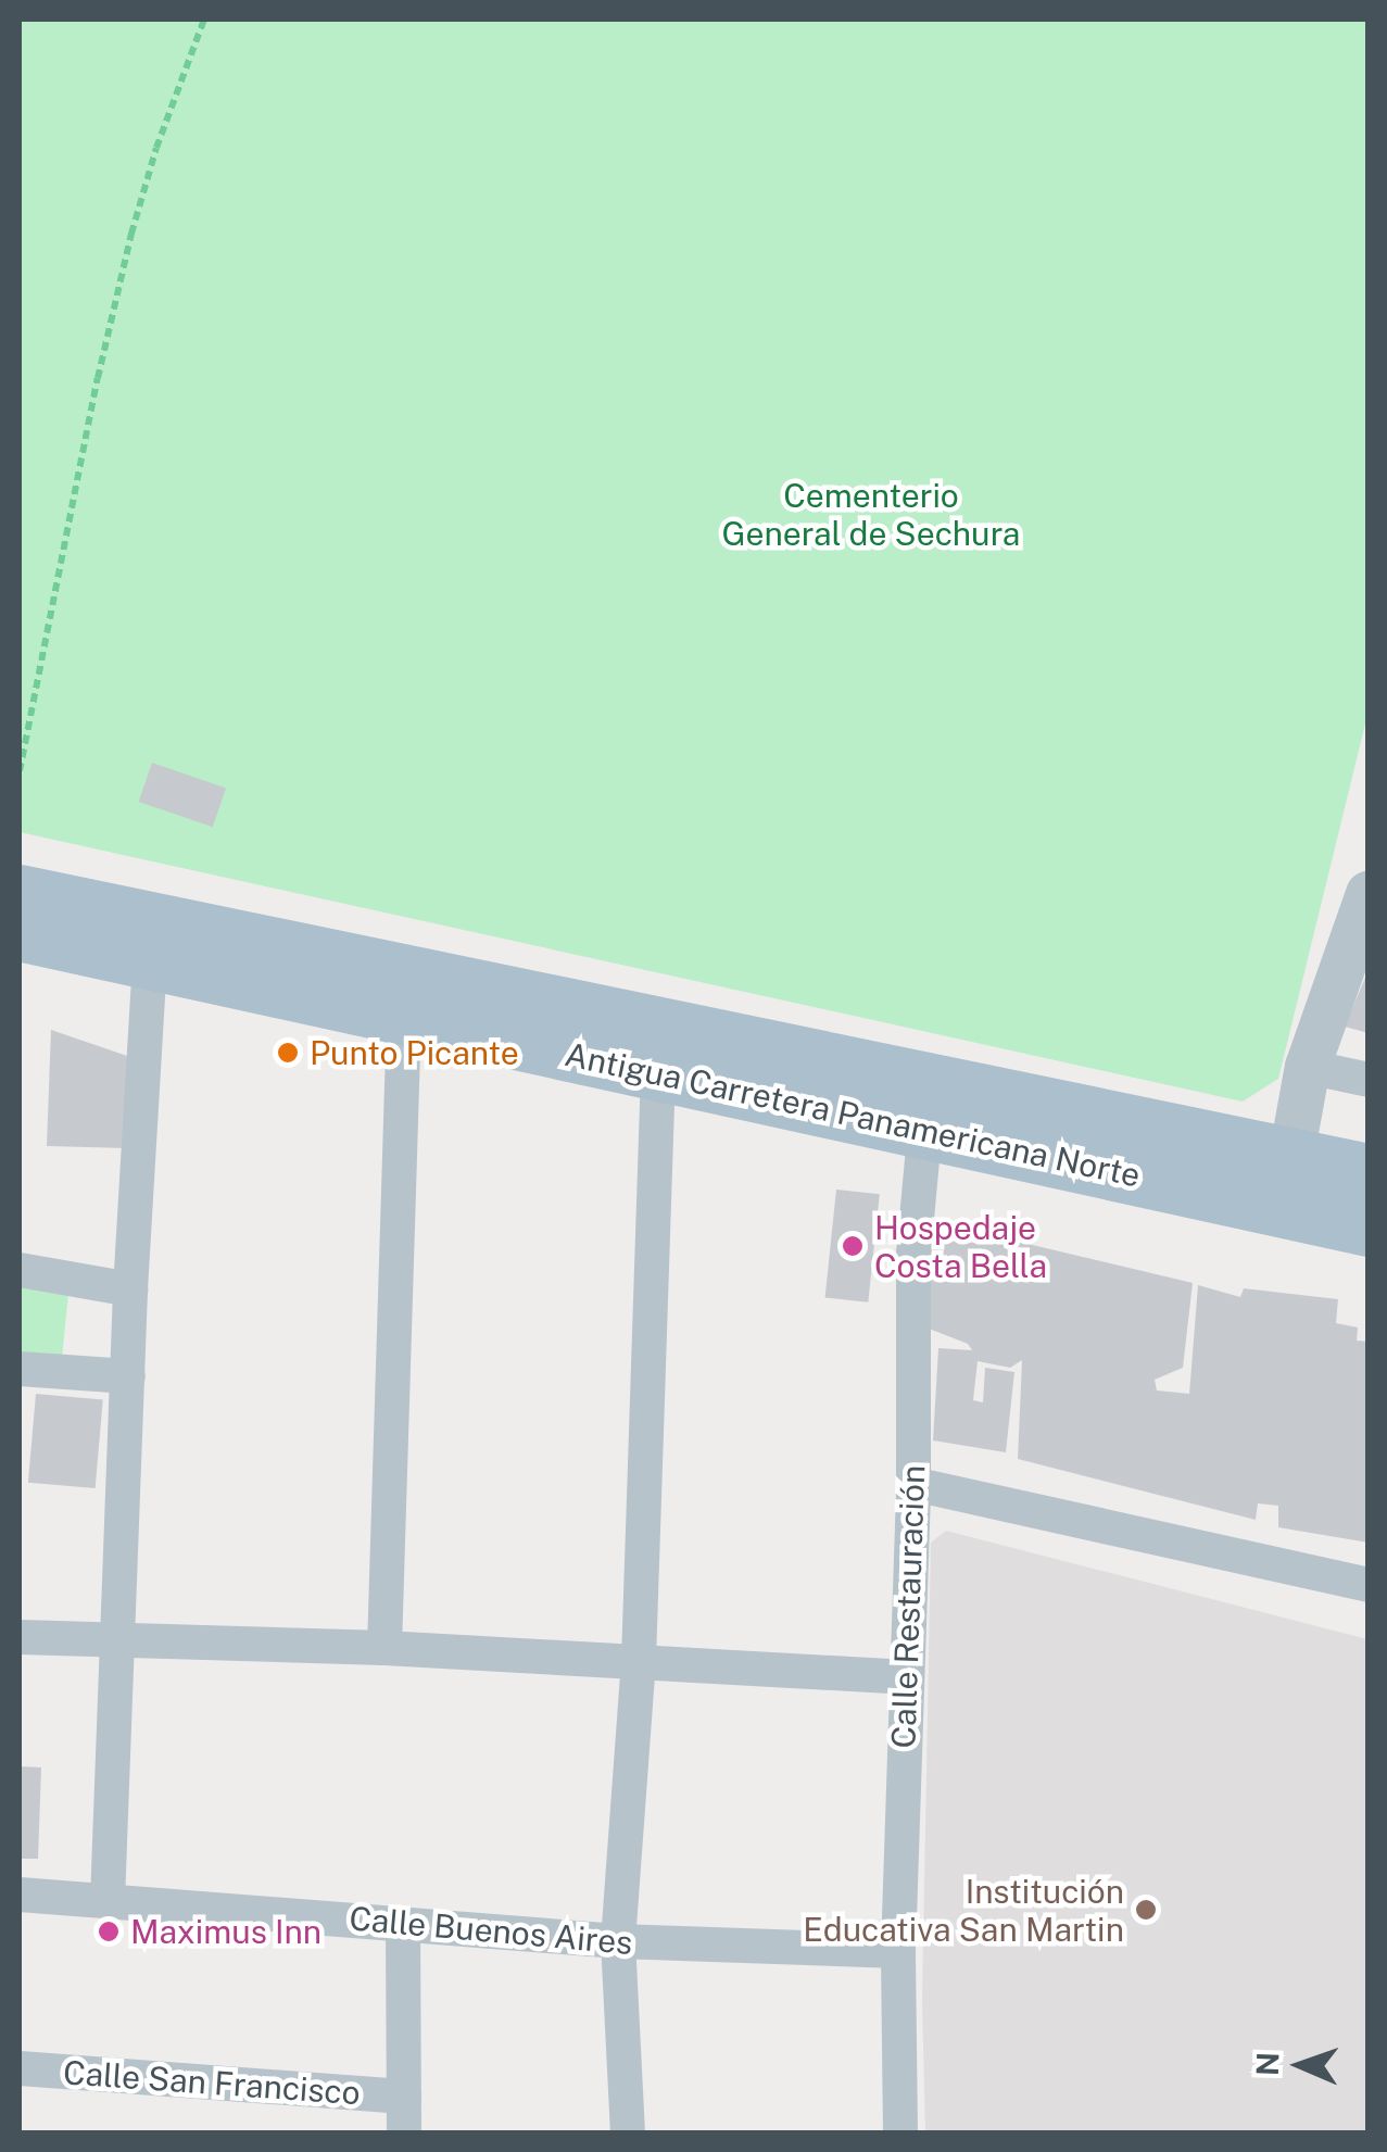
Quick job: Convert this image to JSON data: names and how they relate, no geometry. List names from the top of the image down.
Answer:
{
  "streets": {
    "main road": ["Antigua Carretera Panamericana Norte"],
    "street": ["Calle Restauración", "Calle Buenos Aires", "Calle San Francisco"]
  },
  "crossings": [
    ["Antigua Carretera Panamericana Norte", "Calle Restauración"],
    ["Calle Restauración", "Calle Buenos Aires"]
  ],
  "parks": ["Cementerio General de Sechura"],
  "places": [
    "Punto Picante",
    "Hospedaje Costa Bella",
    "Institución Educativa San Martin",
    "Maximus Inn"
  ],
  "north": "left"
}
